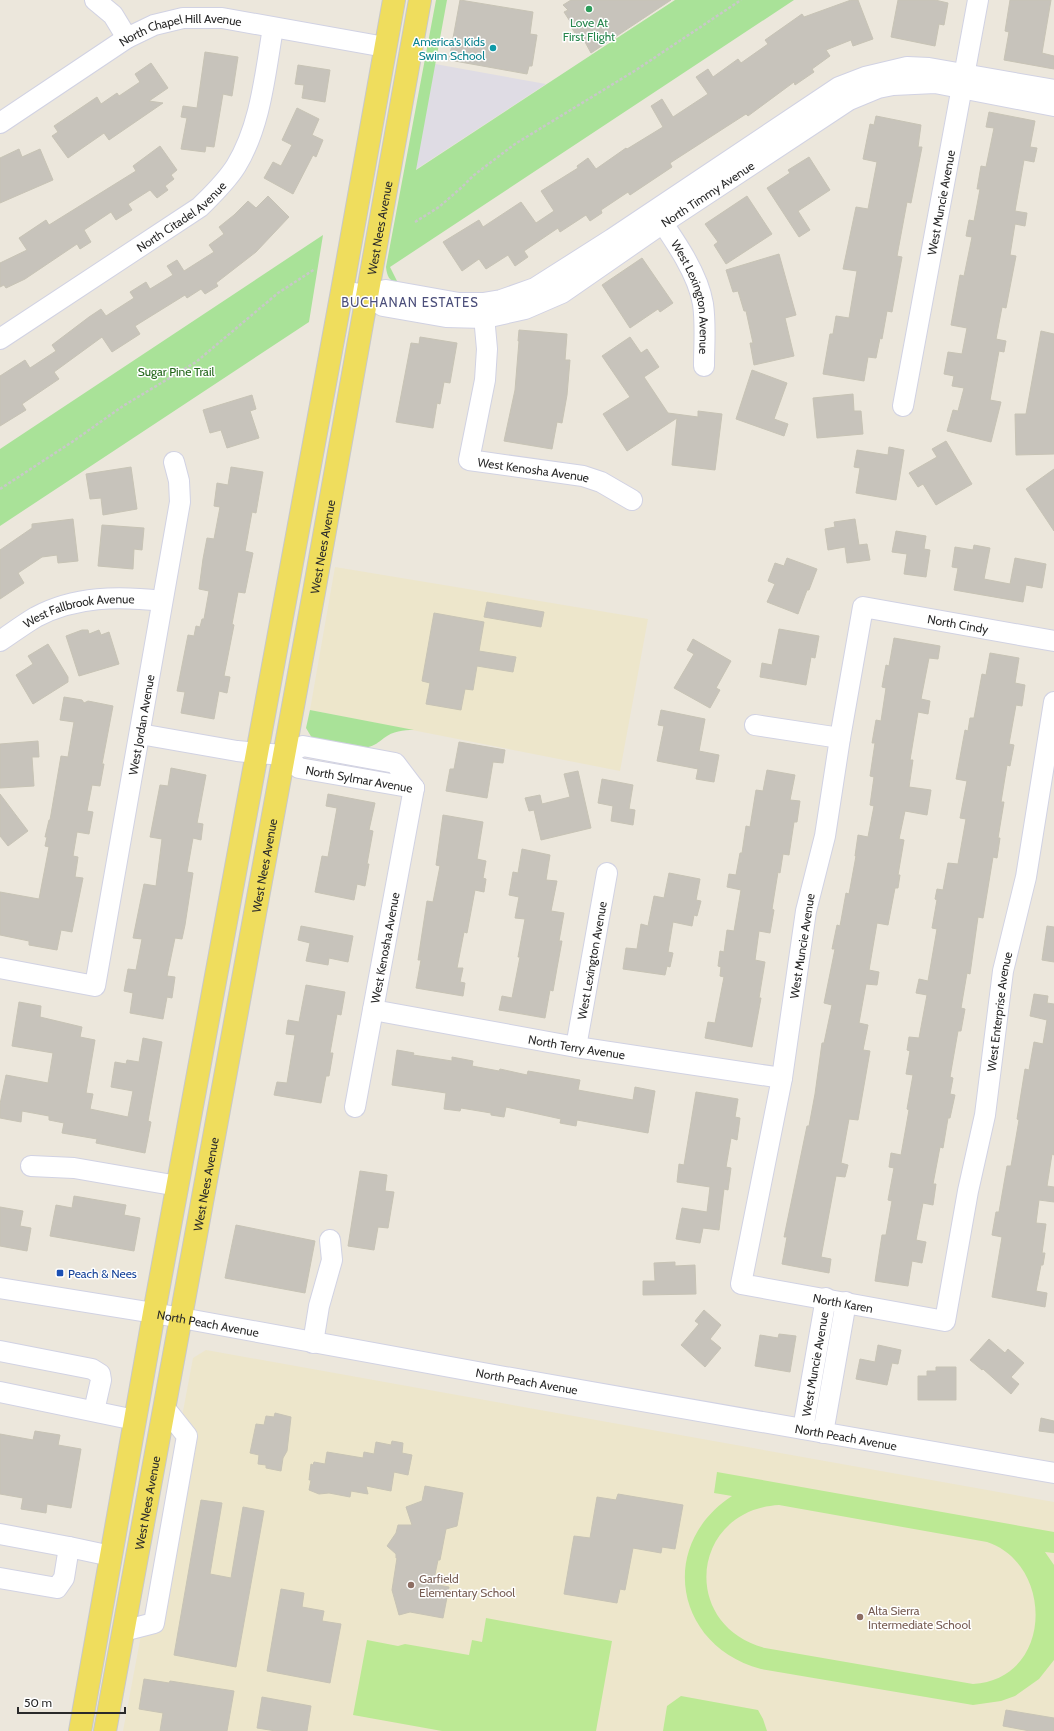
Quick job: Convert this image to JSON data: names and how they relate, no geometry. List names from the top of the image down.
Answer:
{
  "streets": {
    "main road": ["West Nees Avenue"],
    "street": [
      "North Chapel Hill Avenue",
      "North Timmy Avenue",
      "West Muncie Avenue",
      "North Citadel Avenue",
      "West Lexington Avenue",
      "West Kenosha Avenue",
      "West Fallbrook Avenue",
      "North Cindy",
      "West Jordan Avenue",
      "North Sylmar Avenue",
      "West Enterprise Avenue",
      "North Terry Avenue",
      "North Karen",
      "North Peach Avenue"
    ]
  },
  "crossings": [
    ["North Chapel Hill Avenue", "North Citadel Avenue"],
    ["North Chapel Hill Avenue", "West Nees Avenue"],
    ["North Timmy Avenue", "West Muncie Avenue"],
    ["North Timmy Avenue", "West Nees Avenue"],
    ["North Timmy Avenue", "West Lexington Avenue"],
    ["North Timmy Avenue", "West Kenosha Avenue"],
    ["West Muncie Avenue", "North Cindy"],
    ["West Muncie Avenue", "North Terry Avenue"],
    ["West Muncie Avenue", "North Karen"],
    ["West Muncie Avenue", "North Peach Avenue"],
    ["West Nees Avenue", "North Sylmar Avenue"],
    ["West Nees Avenue", "North Peach Avenue"],
    ["West Lexington Avenue", "North Terry Avenue"],
    ["West Kenosha Avenue", "North Sylmar Avenue"],
    ["West Kenosha Avenue", "North Terry Avenue"],
    ["West Fallbrook Avenue", "West Jordan Avenue"],
    ["West Enterprise Avenue", "North Karen"]
  ],
  "districts": ["BUCHANAN ESTATES"],
  "parks": ["Sugar Pine Trail"],
  "places": {
    "other": [
      "Love At First Flight",
      "America's Kids Swim School",
      "Garfield Elementary School",
      "Alta Sierra Intermediate School"
    ],
    "transit": ["Peach & Nees"]
  },
  "scale_bar": "50 m"
}
